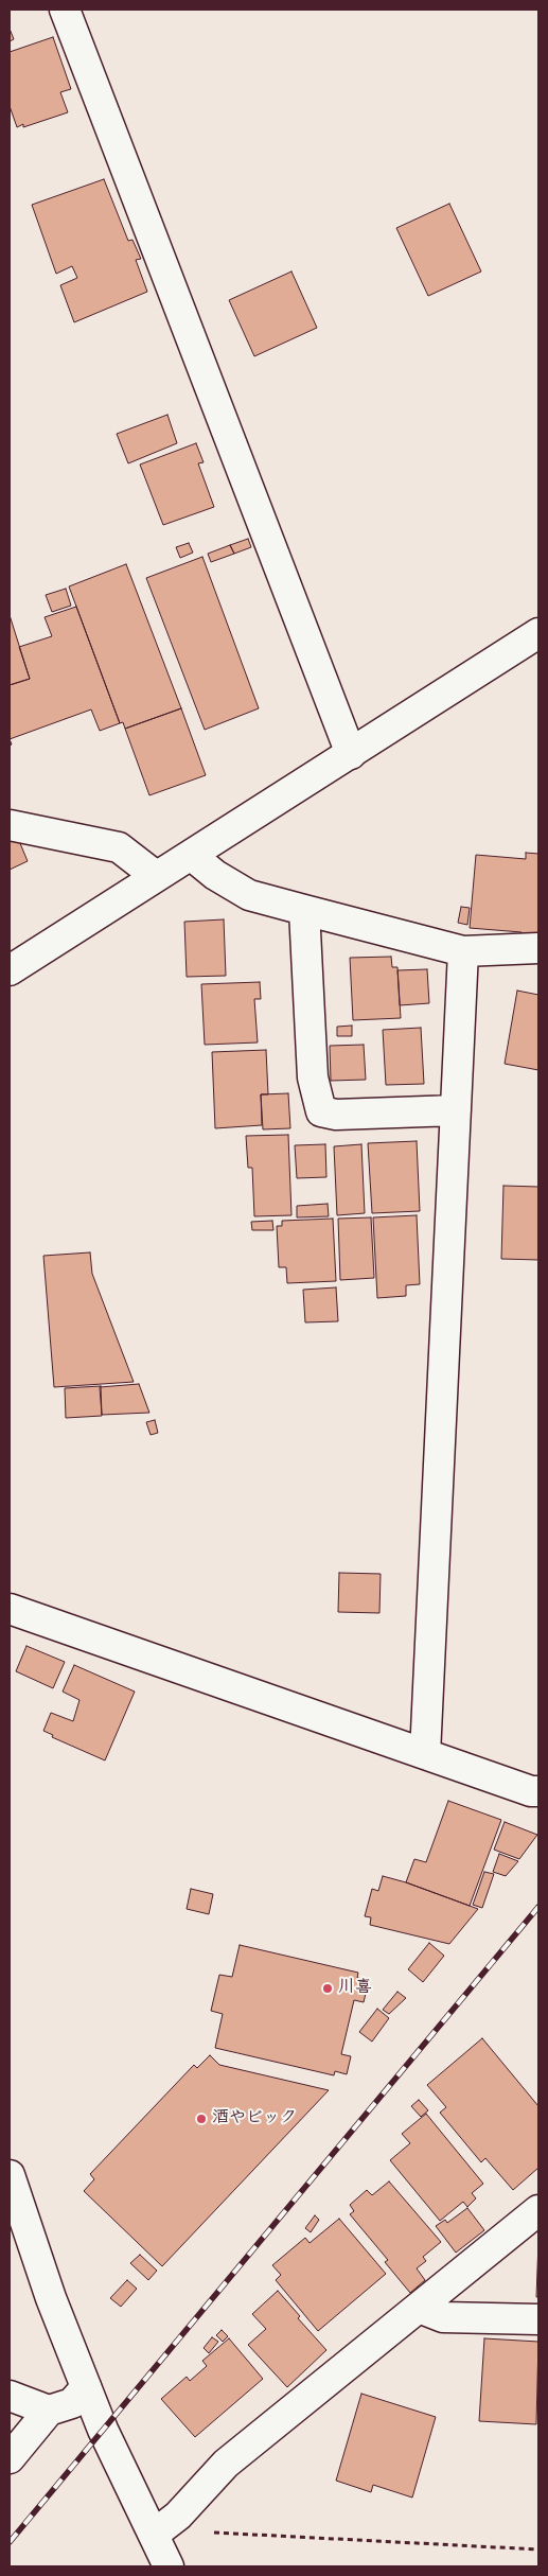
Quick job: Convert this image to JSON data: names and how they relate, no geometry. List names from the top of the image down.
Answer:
{
  "places": ["川喜", "酒やビック"]
}
